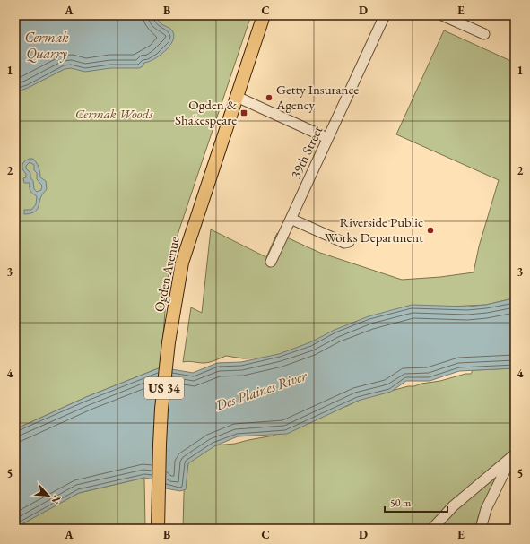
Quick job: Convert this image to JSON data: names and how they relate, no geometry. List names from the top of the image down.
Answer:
{
  "streets": {
    "main road": ["Ogden Avenue", "US 34"],
    "street": ["39th Street"]
  },
  "water": ["Cermak Quarry", "Des Plaines River"],
  "parks": ["Cermak Woods"],
  "places": {
    "other": ["Getty Insurance Agency", "Riverside Public Works Department"],
    "transit": ["Ogden & Shakespeare"]
  },
  "scale_bar": "50 m",
  "north": "bottom right",
  "grid": {
    "columns": [
      "A",
      "B",
      "C",
      "D",
      "E"
    ],
    "rows": [
      "1",
      "2",
      "3",
      "4",
      "5"
    ]
  }
}
